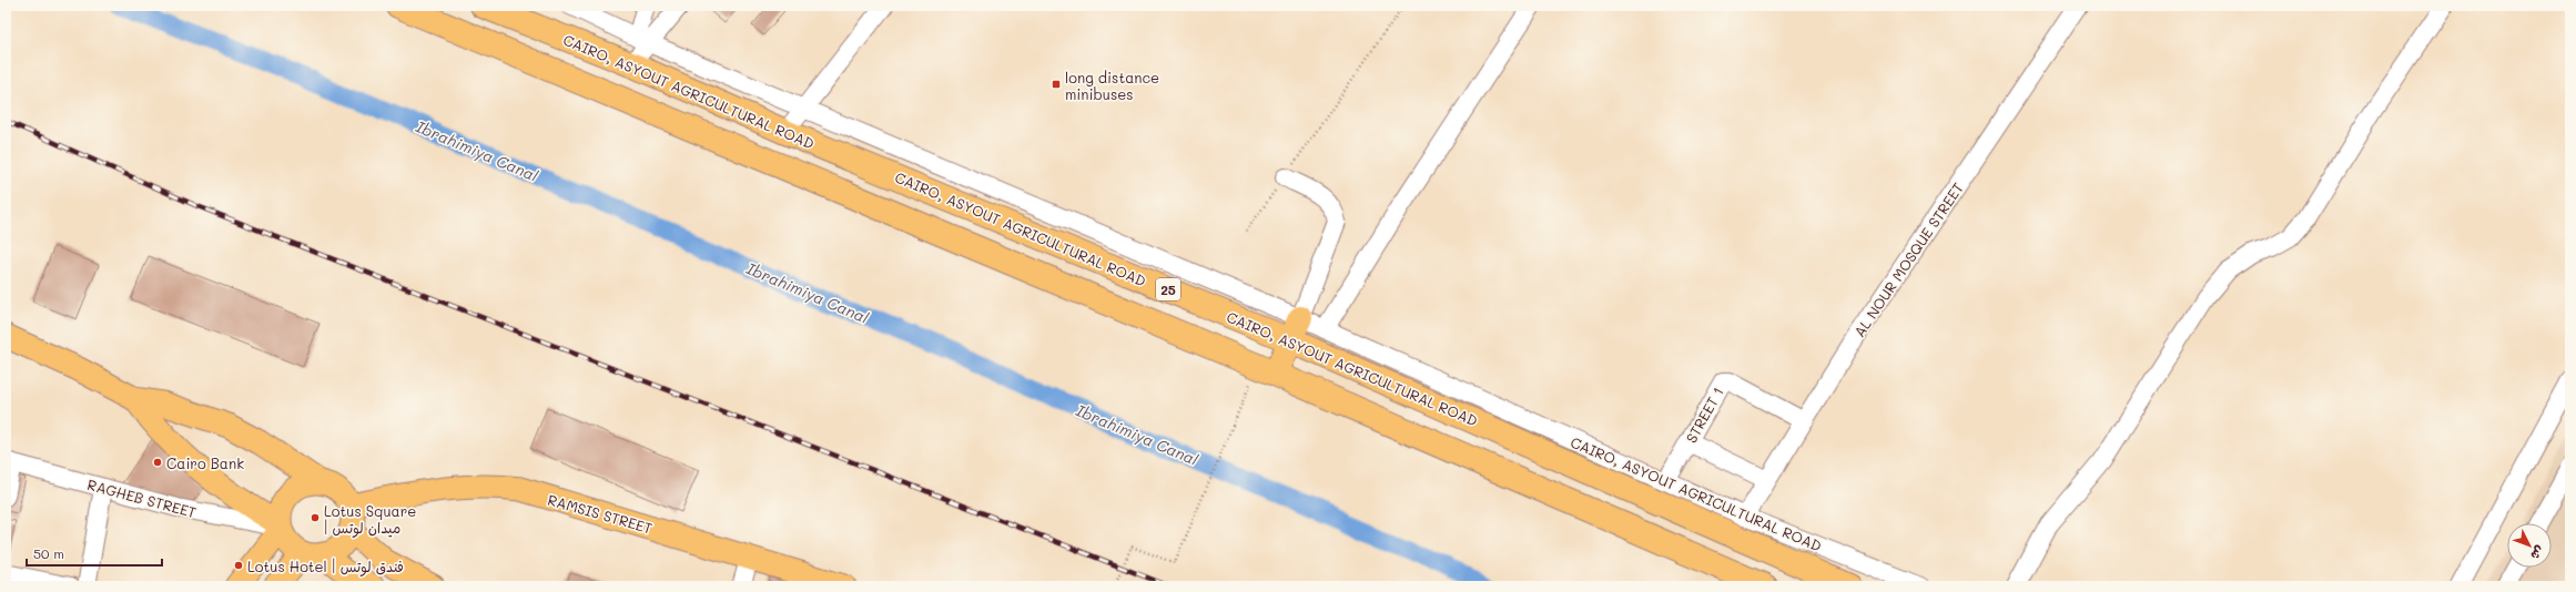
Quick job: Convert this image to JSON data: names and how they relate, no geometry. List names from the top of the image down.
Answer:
{
  "streets": {
    "highway": ["CAIRO, ASYOUT AGRICULTURAL ROAD", "25"],
    "main road": ["RAMSIS STREET"],
    "street": ["AL NOUR MOSQUE STREET", "STREET 1", "RAGHEB STREET"]
  },
  "crossings": [
    ["CAIRO, ASYOUT AGRICULTURAL ROAD", "AL NOUR MOSQUE STREET"],
    ["CAIRO, ASYOUT AGRICULTURAL ROAD", "STREET 1"],
    ["AL NOUR MOSQUE STREET", "STREET 1"],
    ["RAGHEB STREET", "RAMSIS STREET"]
  ],
  "water": ["Ibrahimiya Canal"],
  "places": {
    "transit": ["long distance minibuses"],
    "other": ["Cairo Bank", "Lotus Square | ميدان لوتس", "Lotus Hotel | فندق لوتس"]
  },
  "scale_bar": "50 m",
  "north": "bottom right"
}
